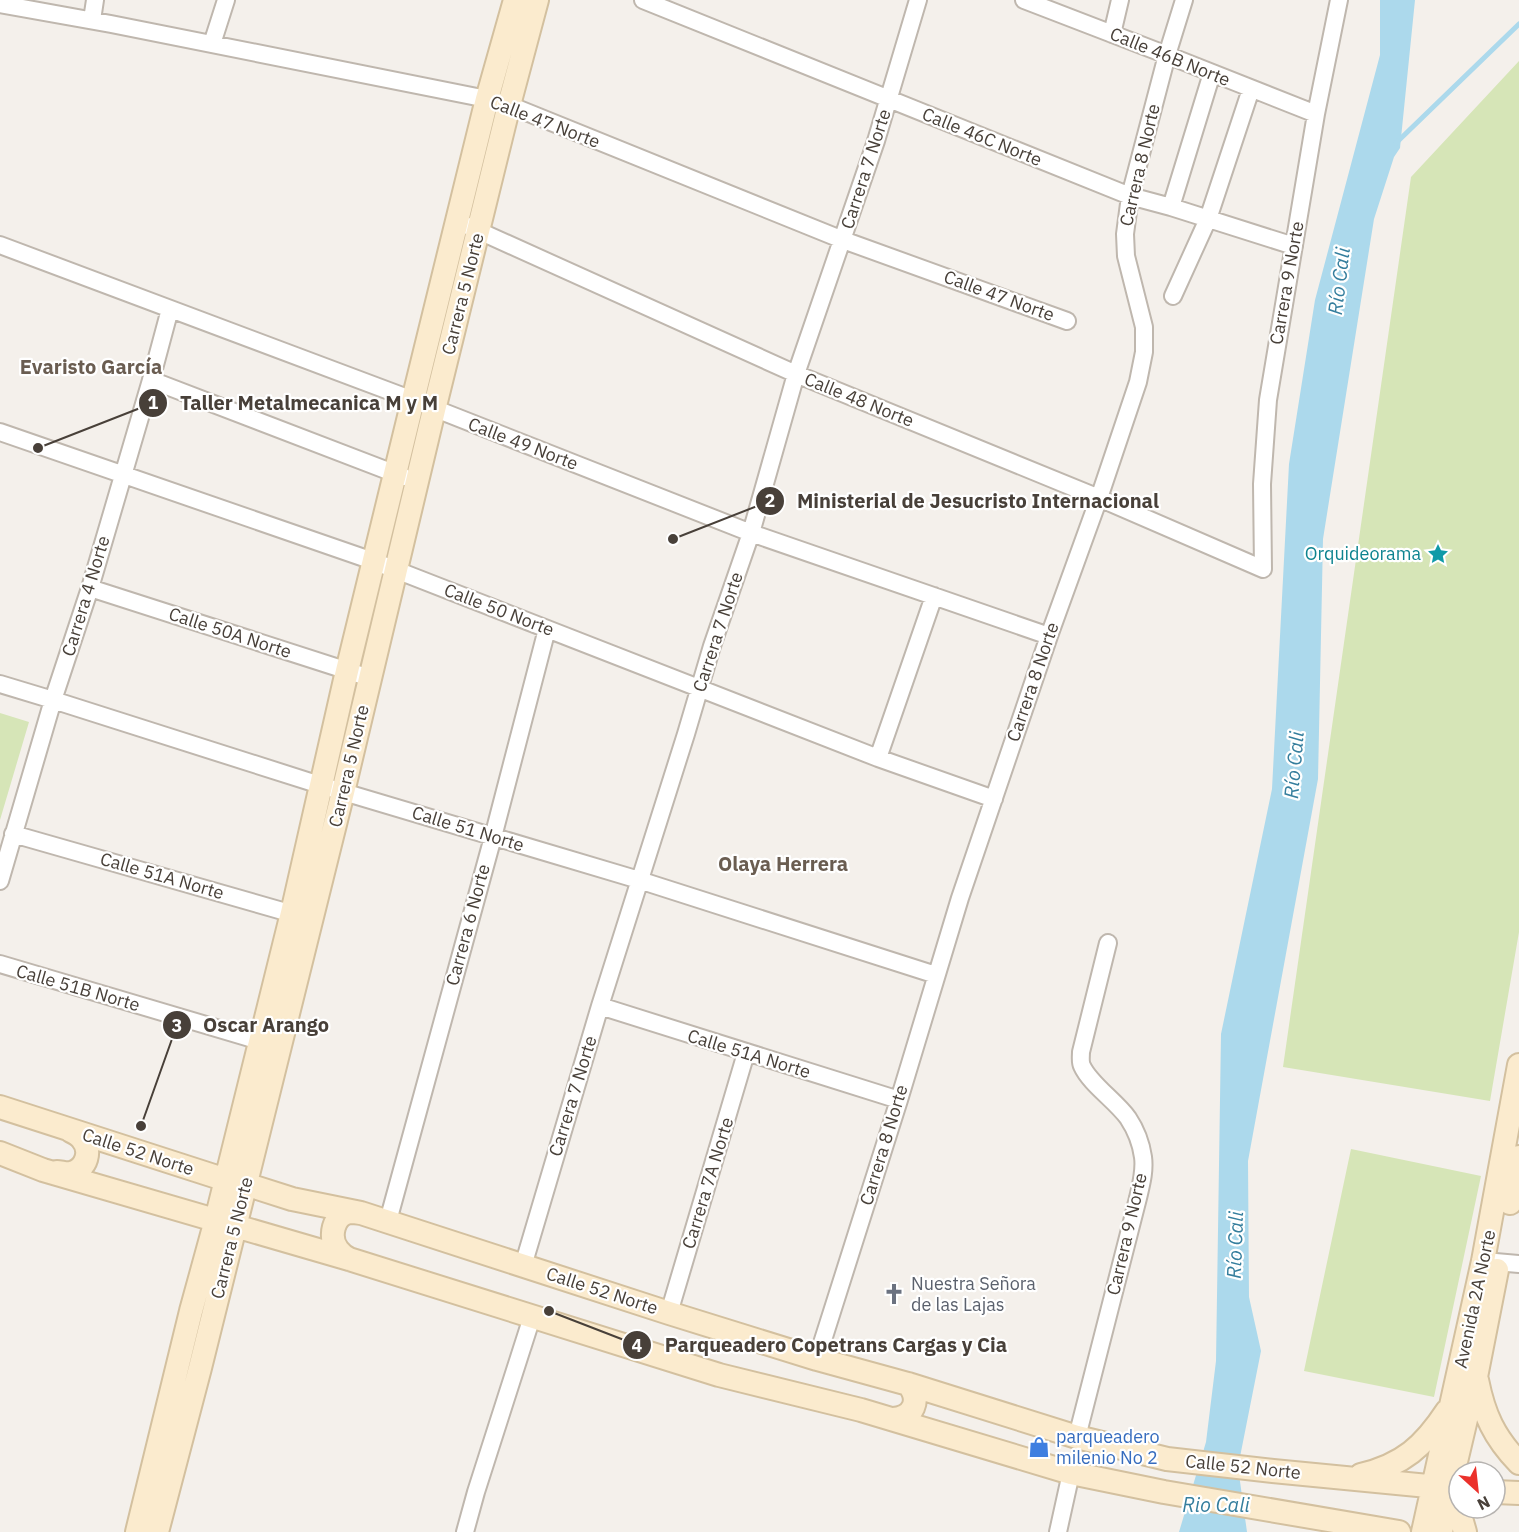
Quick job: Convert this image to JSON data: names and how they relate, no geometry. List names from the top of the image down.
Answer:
{
  "streets": {
    "main road": ["Carrera 5 Norte", "Calle 52 Norte", "Avenida 2A Norte"],
    "street": [
      "Calle 46B Norte",
      "Calle 47 Norte",
      "Calle 46C Norte",
      "Carrera 8 Norte",
      "Carrera 7 Norte",
      "Carrera 9 Norte",
      "Calle 48 Norte",
      "Calle 49 Norte",
      "Carrera 4 Norte",
      "Calle 50 Norte",
      "Calle 50A Norte",
      "Calle 51 Norte",
      "Calle 51A Norte",
      "Carrera 6 Norte",
      "Calle 51B Norte",
      "Carrera 7A Norte"
    ]
  },
  "crossings": [
    ["Calle 46B Norte", "Carrera 8 Norte"],
    ["Calle 46B Norte", "Carrera 9 Norte"],
    ["Calle 47 Norte", "Carrera 7 Norte"],
    ["Calle 47 Norte", "Carrera 5 Norte"],
    ["Calle 46C Norte", "Carrera 8 Norte"],
    ["Calle 46C Norte", "Carrera 7 Norte"],
    ["Calle 46C Norte", "Carrera 9 Norte"],
    ["Carrera 8 Norte", "Calle 48 Norte"],
    ["Carrera 8 Norte", "Calle 49 Norte"],
    ["Carrera 8 Norte", "Calle 50 Norte"],
    ["Carrera 8 Norte", "Calle 51 Norte"],
    ["Carrera 8 Norte", "Calle 51A Norte"],
    ["Carrera 8 Norte", "Calle 52 Norte"],
    ["Carrera 7 Norte", "Calle 48 Norte"],
    ["Carrera 7 Norte", "Calle 49 Norte"],
    ["Carrera 7 Norte", "Calle 50 Norte"],
    ["Carrera 7 Norte", "Calle 51 Norte"],
    ["Carrera 7 Norte", "Calle 51A Norte"],
    ["Carrera 7 Norte", "Calle 52 Norte"],
    ["Carrera 9 Norte", "Calle 48 Norte"],
    ["Carrera 9 Norte", "Calle 52 Norte"],
    ["Carrera 5 Norte", "Calle 48 Norte"],
    ["Carrera 5 Norte", "Calle 49 Norte"],
    ["Carrera 5 Norte", "Calle 50 Norte"],
    ["Carrera 5 Norte", "Calle 50A Norte"],
    ["Carrera 5 Norte", "Calle 51 Norte"],
    ["Carrera 5 Norte", "Calle 51A Norte"],
    ["Carrera 5 Norte", "Calle 51B Norte"],
    ["Carrera 5 Norte", "Calle 52 Norte"],
    ["Calle 49 Norte", "Carrera 4 Norte"],
    ["Carrera 4 Norte", "Calle 50 Norte"],
    ["Carrera 4 Norte", "Calle 50A Norte"],
    ["Carrera 4 Norte", "Calle 51 Norte"],
    ["Carrera 4 Norte", "Calle 51A Norte"],
    ["Calle 50 Norte", "Carrera 6 Norte"],
    ["Calle 51 Norte", "Carrera 6 Norte"],
    ["Calle 51A Norte", "Carrera 7A Norte"],
    ["Carrera 6 Norte", "Calle 52 Norte"],
    ["Calle 52 Norte", "Carrera 7A Norte"]
  ],
  "districts": ["Evaristo García", "Olaya Herrera"],
  "water": ["Río Cali", "Rio Cali"],
  "places": {
    "other": [
      "Taller Metalmecanica M y M",
      "Ministerial de Jesucristo Internacional",
      "Oscar Arango",
      "Parqueadero Copetrans Cargas y Cia"
    ],
    "place": ["Orquideorama"],
    "church": ["Nuestra Señora de las Lajas"],
    "shop": ["parqueadero milenio No 2"]
  },
  "north": "bottom right"
}
